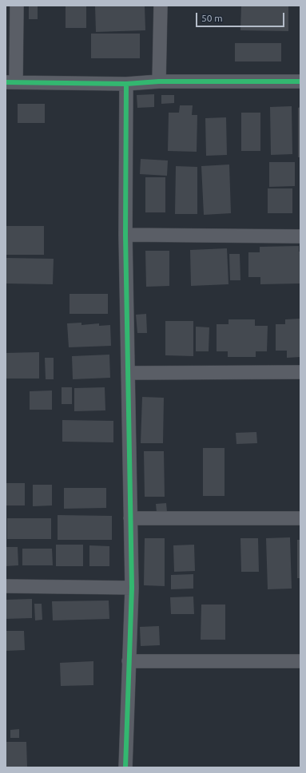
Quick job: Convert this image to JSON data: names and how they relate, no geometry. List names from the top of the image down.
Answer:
{
  "scale_bar": "50 m"
}
